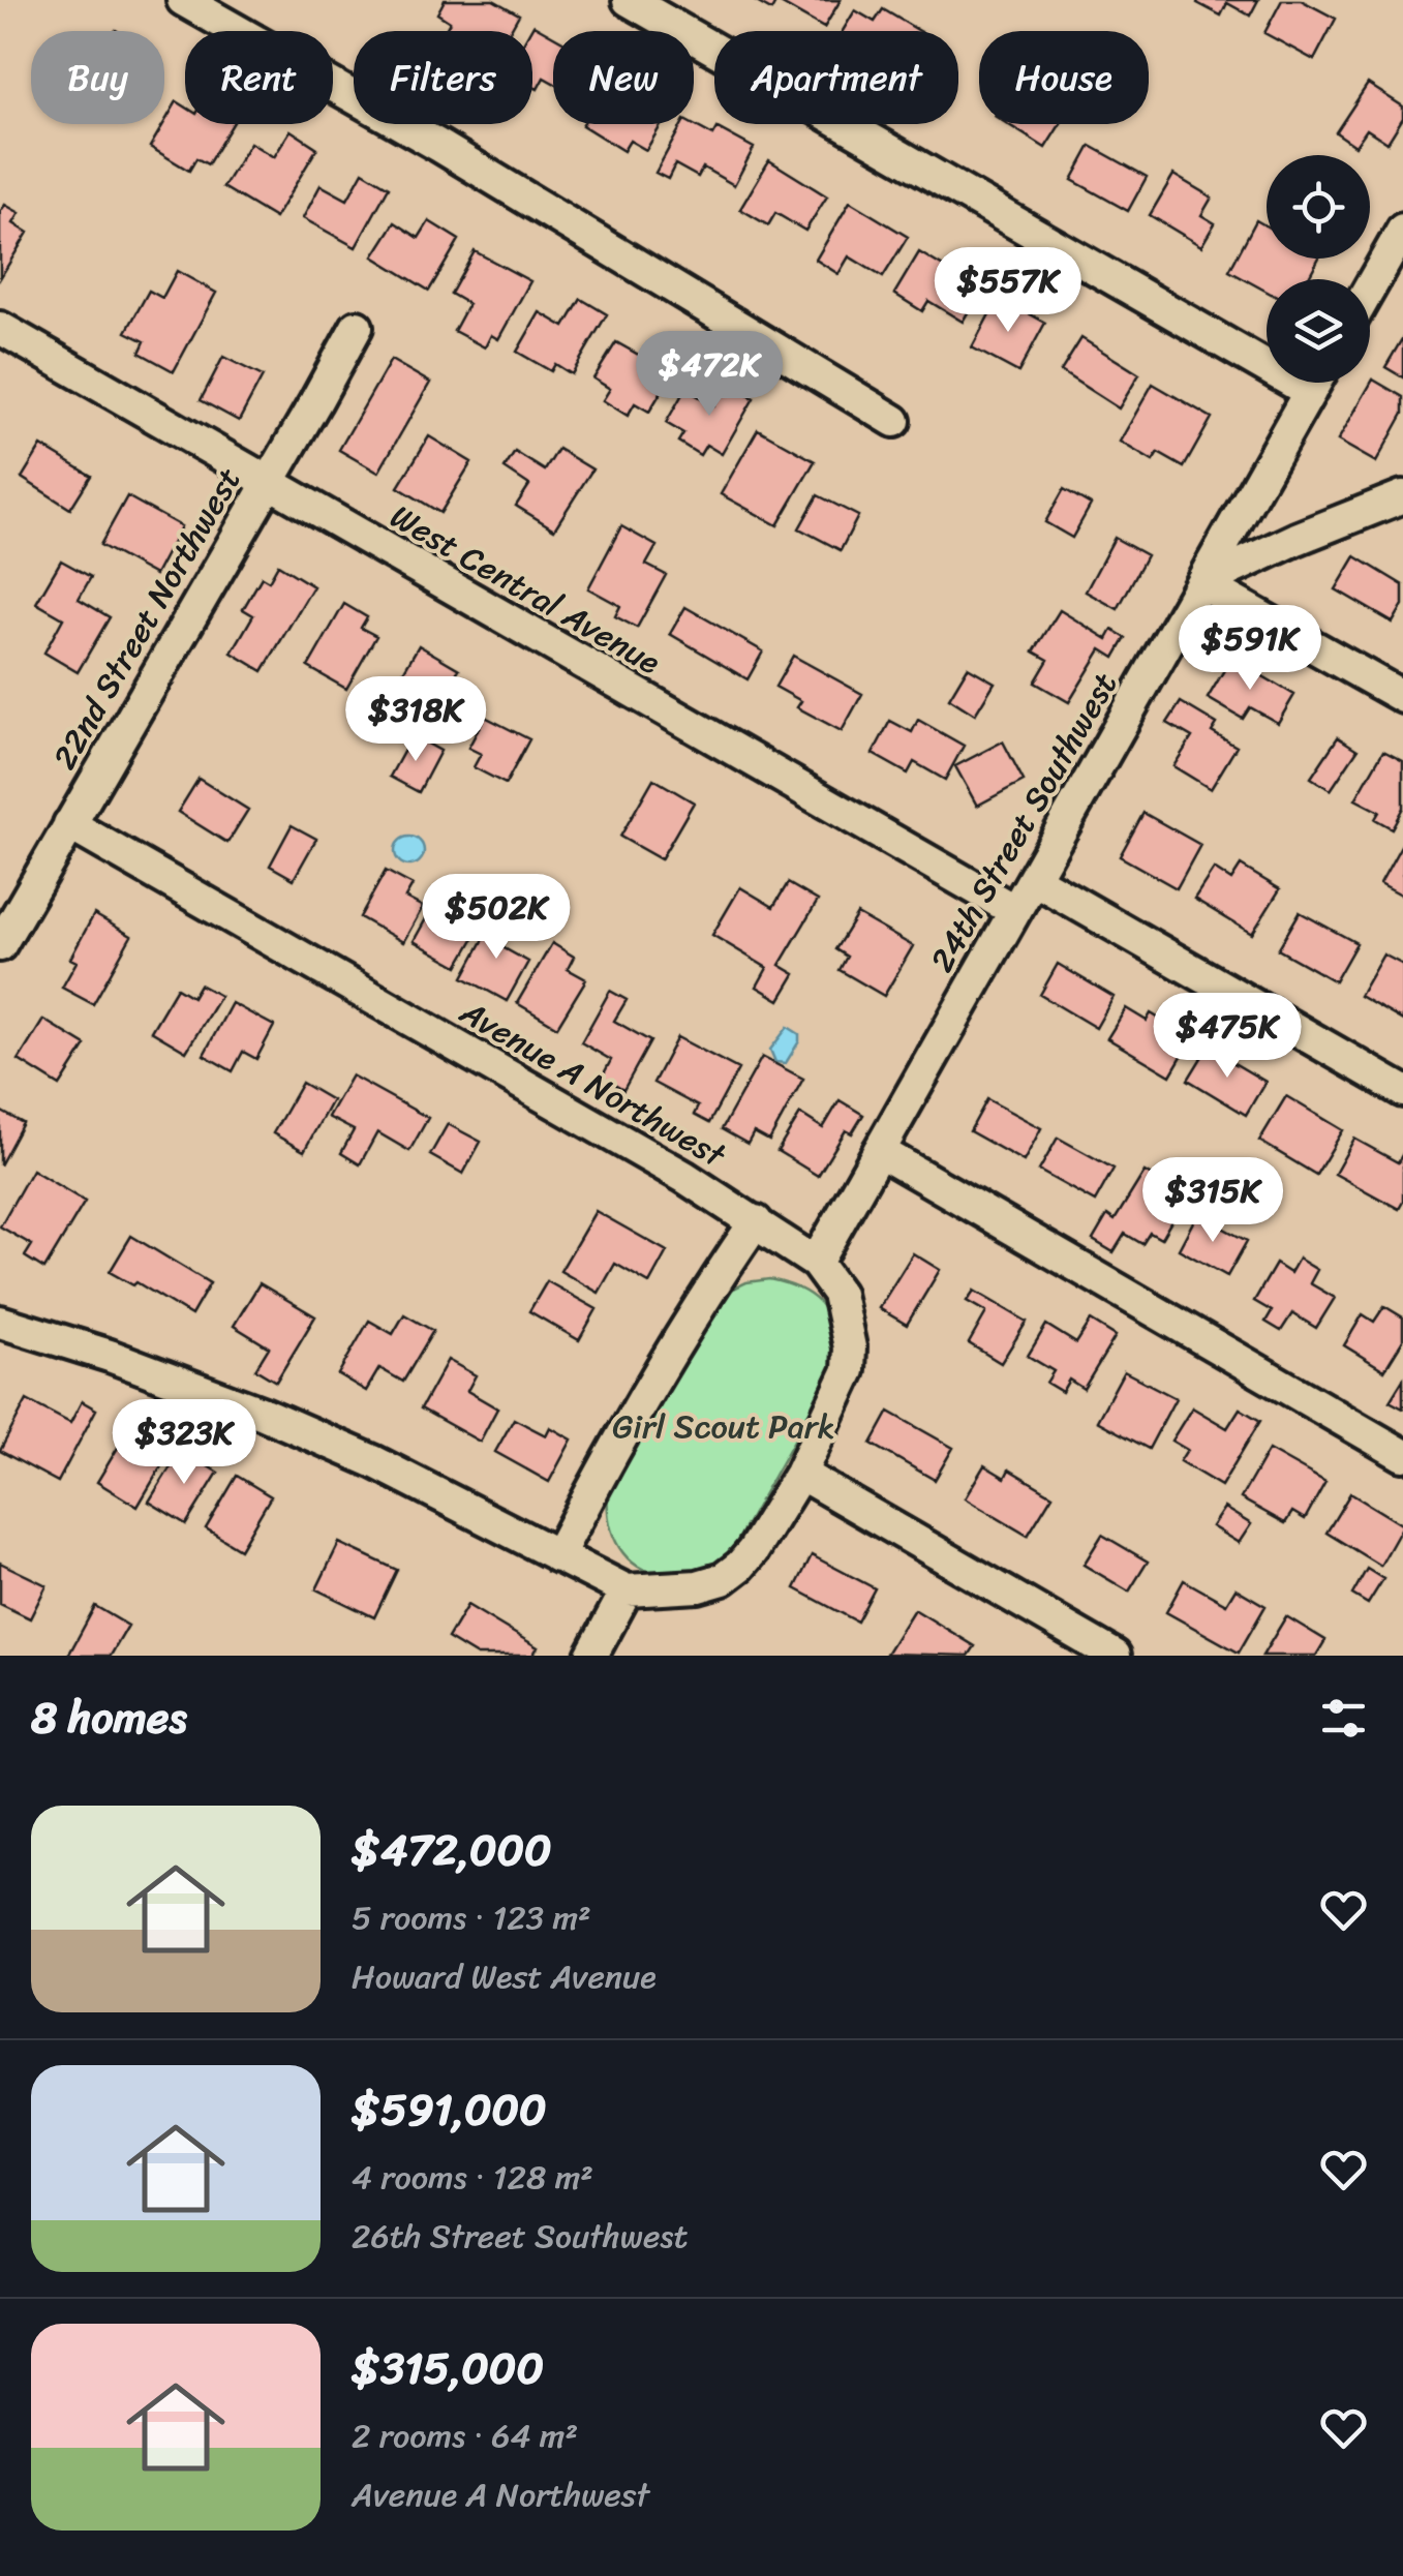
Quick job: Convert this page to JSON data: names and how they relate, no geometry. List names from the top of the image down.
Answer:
{
  "streets": {
    "street": [
      "West Central Avenue",
      "22nd Street Northwest",
      "24th Street Southwest",
      "Avenue A Northwest"
    ]
  },
  "crossings": [
    ["West Central Avenue", "22nd Street Northwest"],
    ["West Central Avenue", "24th Street Southwest"],
    ["22nd Street Northwest", "Avenue A Northwest"],
    ["24th Street Southwest", "Avenue A Northwest"]
  ],
  "parks": ["Girl Scout Park"],
  "page": {
    "chip": [
      "Buy",
      "Rent",
      "Filters",
      "New",
      "Apartment",
      "House"
    ],
    "price": [
      "$557K",
      "$472K",
      "$591K",
      "$318K",
      "$502K",
      "$475K",
      "$315K",
      "$323K"
    ],
    "heading": "8 homes",
    "list": [
      {
        "name": "$472,000",
        "note": "5 rooms · 123 m² · Howard West Avenue"
      },
      {
        "name": "$591,000",
        "note": "4 rooms · 128 m² · 26th Street Southwest"
      },
      {
        "name": "$315,000",
        "note": "2 rooms · 64 m² · Avenue A Northwest"
      }
    ]
  }
}
